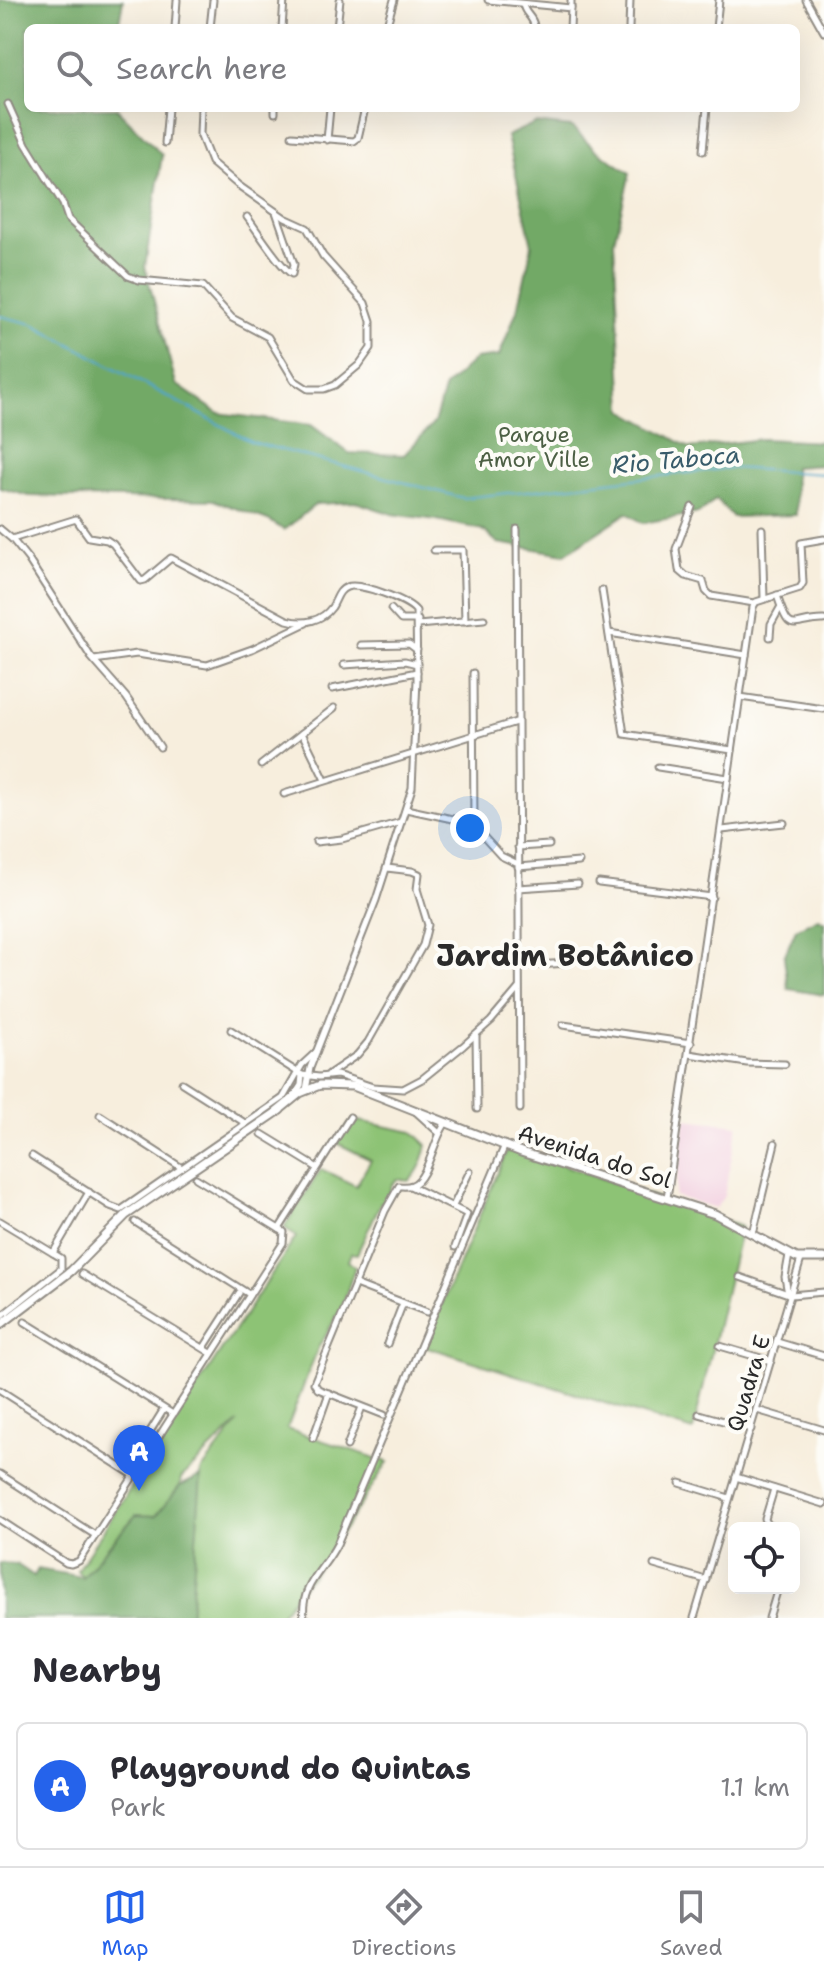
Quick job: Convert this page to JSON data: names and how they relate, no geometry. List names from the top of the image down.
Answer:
{
  "streets": {
    "street": ["Avenida do Sol", "Quadra E"]
  },
  "districts": ["Jardim Botânico"],
  "water": ["Rio Taboca"],
  "parks": ["Parque Amor Ville"],
  "page": {
    "search": "Search here",
    "pins": "A",
    "heading": "Nearby",
    "list": [
      {
        "mark": "A",
        "name": "Playground do Quintas",
        "note": "Park",
        "value": "1.1 km"
      }
    ],
    "nav": ["Map", "Directions", "Saved"]
  }
}
